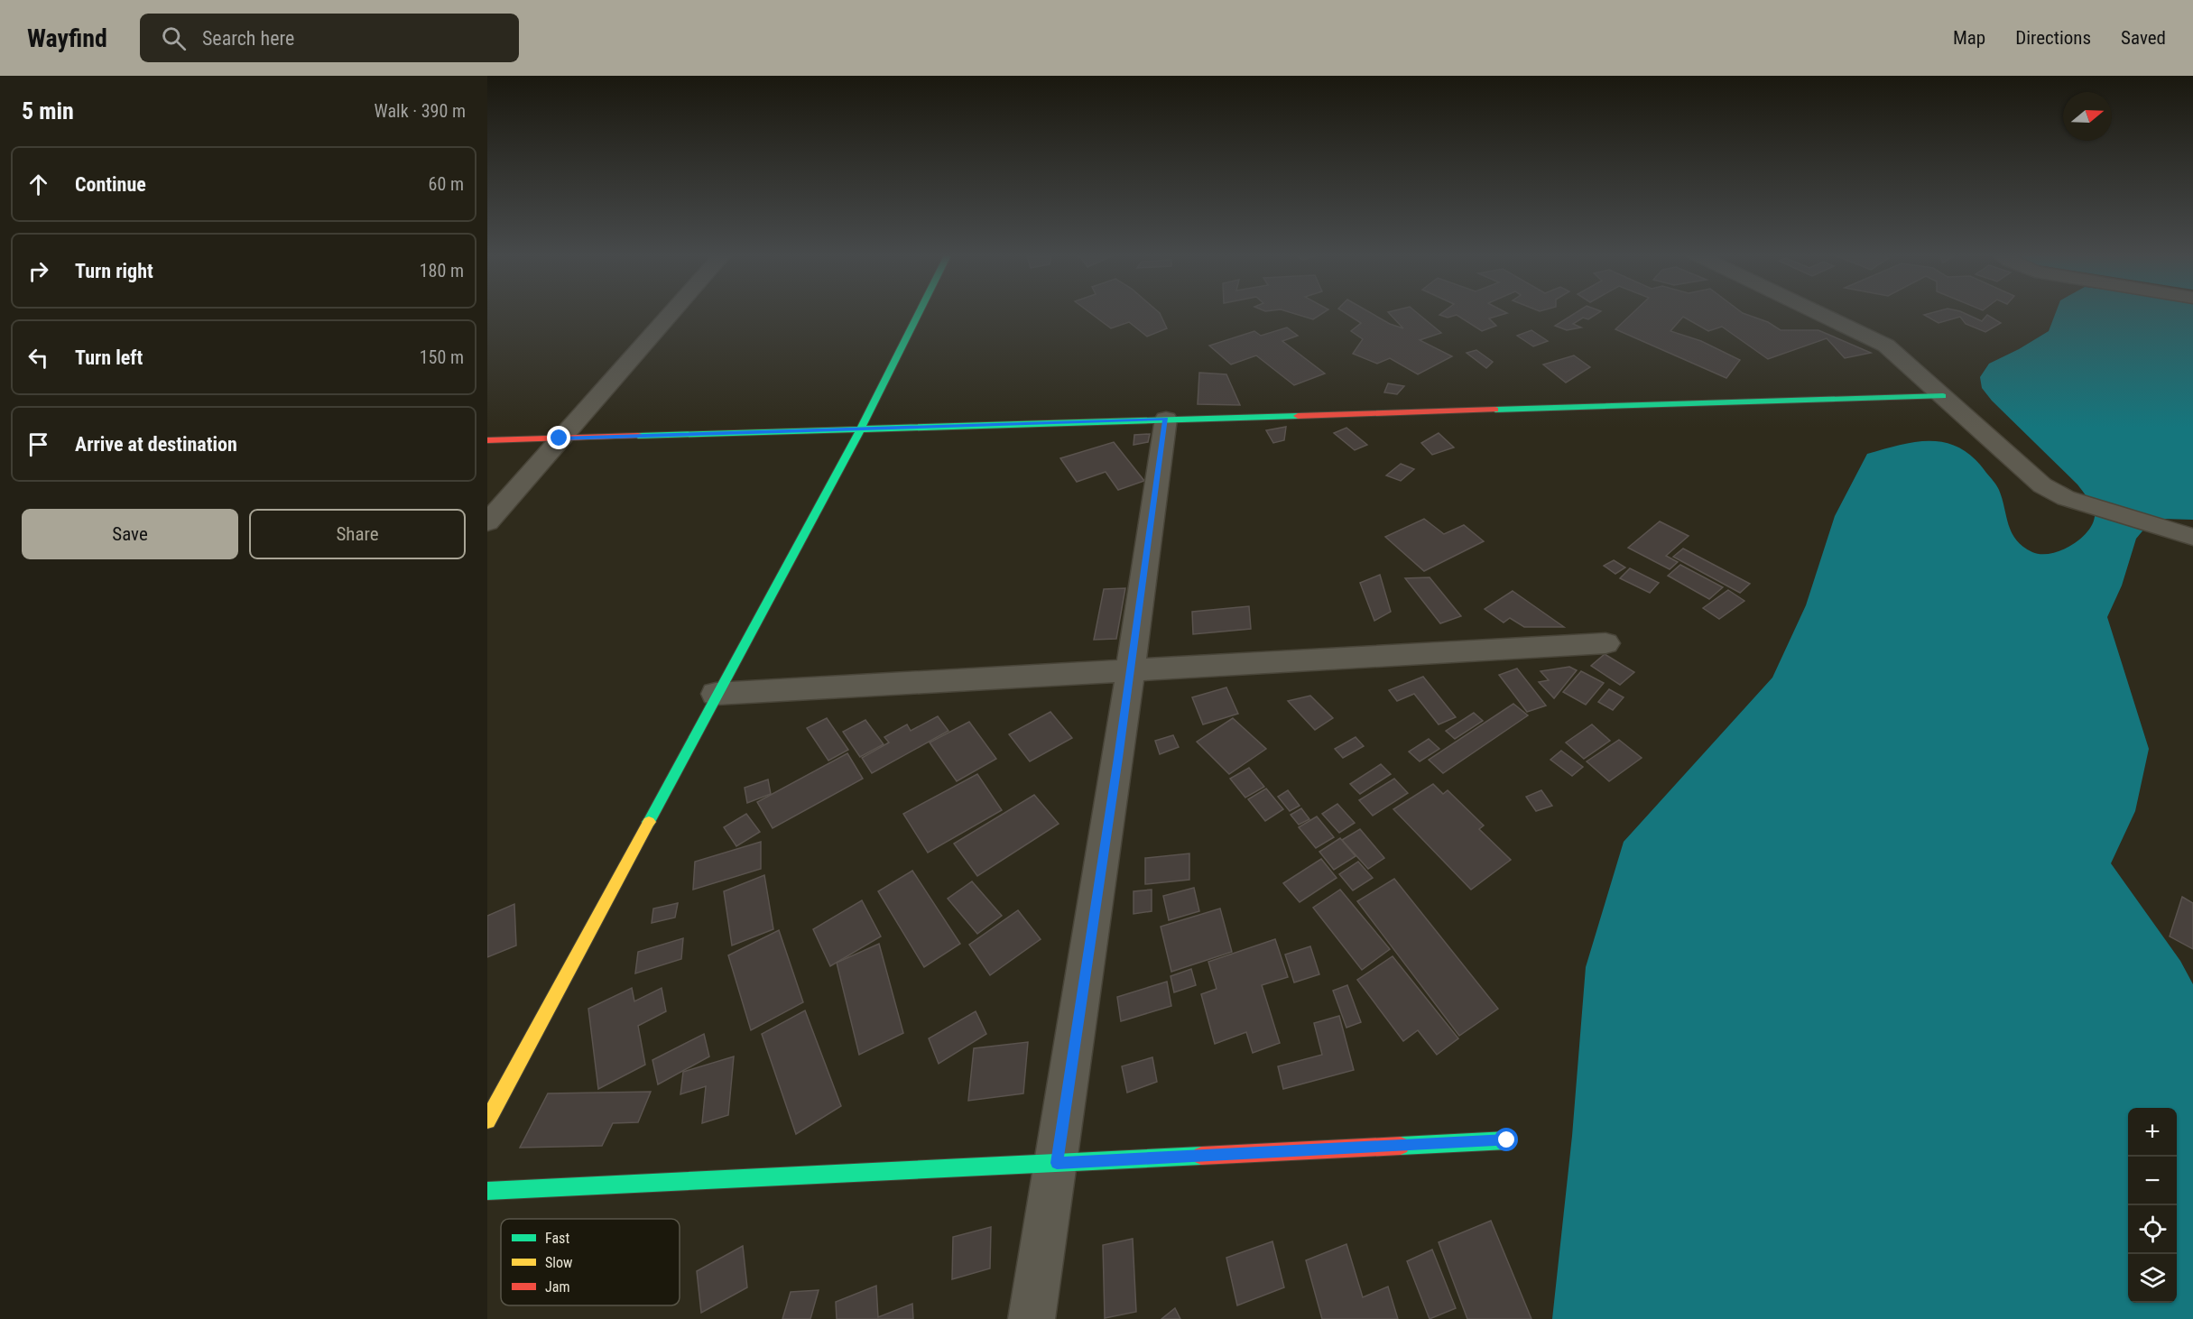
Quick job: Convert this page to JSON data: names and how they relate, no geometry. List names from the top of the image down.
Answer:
{
  "legend": ["Fast", "Slow", "Jam"],
  "north": "right",
  "page": {
    "header": "Wayfind",
    "search": "Search here",
    "nav": ["Map", "Directions", "Saved"],
    "heading": ["5 min", "Walk · 390 m"],
    "list": [
      ["Continue", "60 m"],
      ["Turn right", "180 m"],
      ["Turn left", "150 m"],
      "Arrive at destination"
    ],
    "buttons": ["Save", "Share"],
    "map_buttons": ["+", "−"]
  }
}
